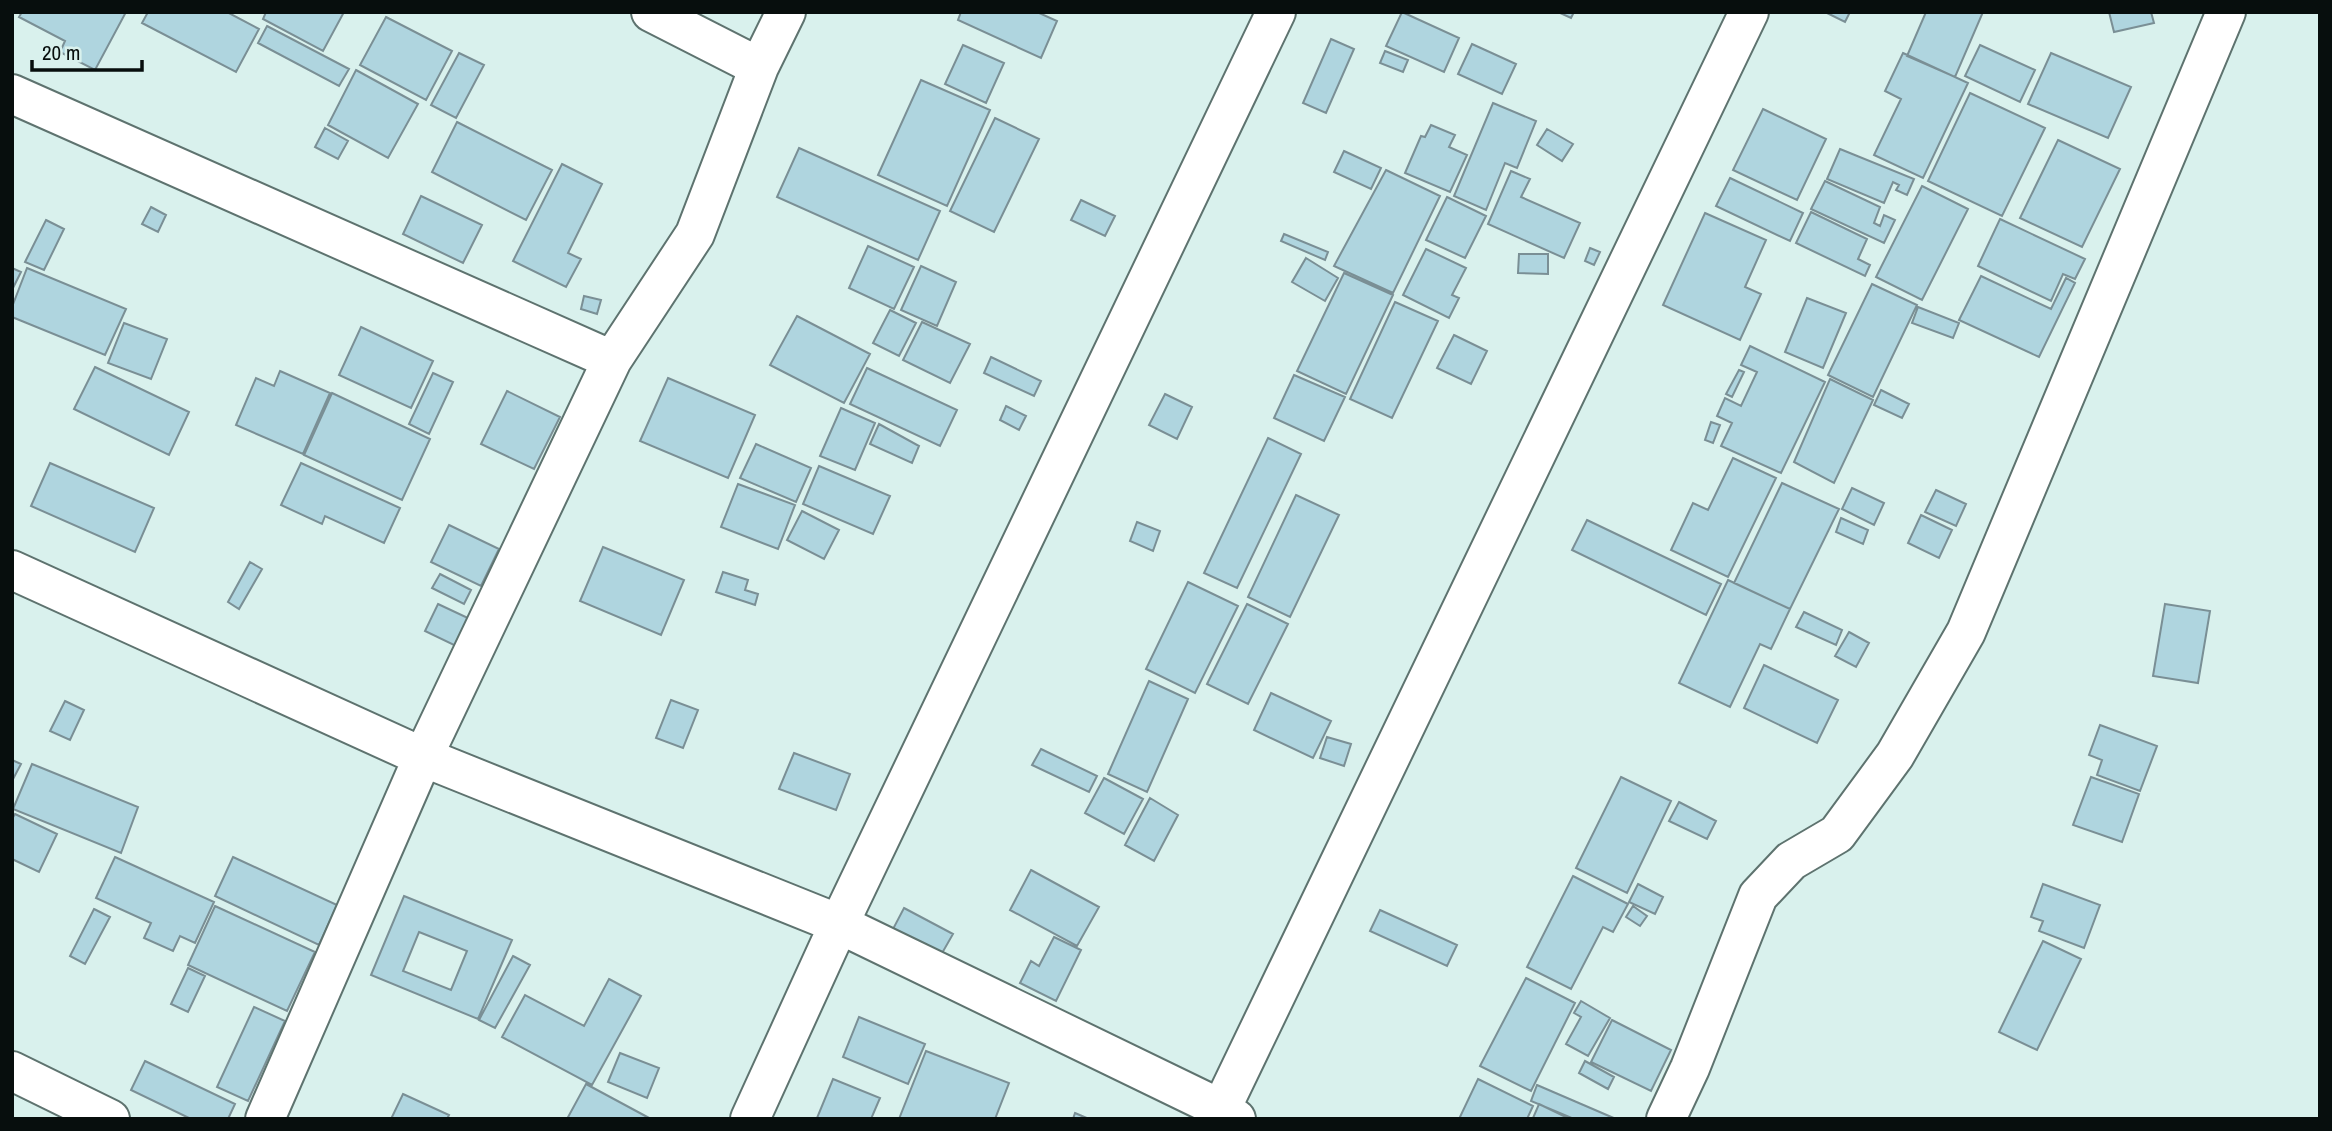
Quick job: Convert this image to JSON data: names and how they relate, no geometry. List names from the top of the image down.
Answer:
{
  "scale_bar": "20 m"
}
